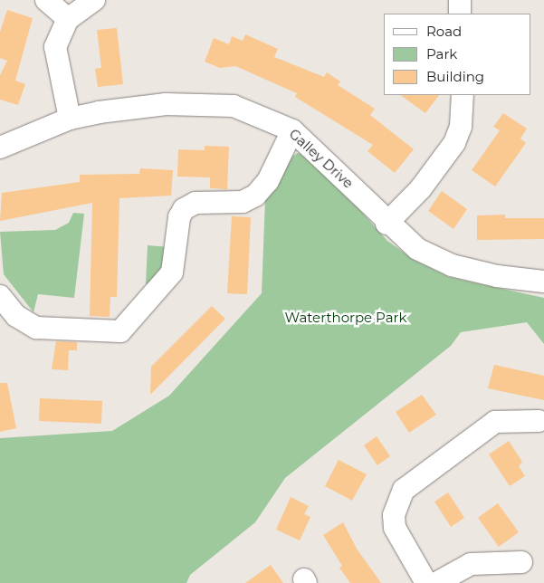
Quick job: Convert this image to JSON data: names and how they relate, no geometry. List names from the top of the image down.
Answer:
{
  "streets": {
    "street": ["Galley Drive"]
  },
  "parks": ["Waterthorpe Park"],
  "legend": ["Road", "Park", "Building"]
}
